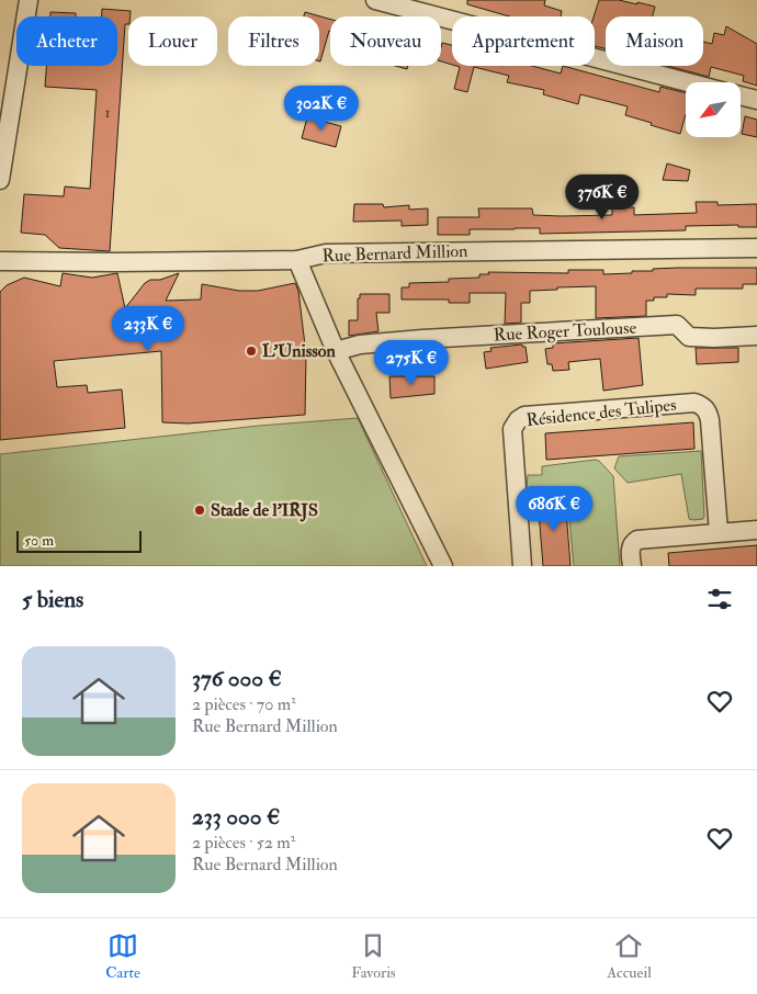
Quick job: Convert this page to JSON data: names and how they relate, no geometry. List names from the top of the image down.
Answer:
{
  "streets": {
    "street": ["Rue Bernard Million", "Rue Roger Toulouse", "Résidence des Tulipes"]
  },
  "places": ["L'Unisson", "Stade de l'IRJS"],
  "house_numbers": ["1"],
  "scale_bar": "50 m",
  "north": "bottom left",
  "page": {
    "chip": [
      "Acheter",
      "Louer",
      "Filtres",
      "Nouveau",
      "Appartement",
      "Maison"
    ],
    "price": [
      "302K €",
      "376K €",
      "233K €",
      "275K €",
      "686K €"
    ],
    "scale": "50 m",
    "heading": "5 biens",
    "list": [
      {
        "name": "376 000 €",
        "note": "2 pièces · 70 m² · Rue Bernard Million"
      },
      {
        "name": "233 000 €",
        "note": "2 pièces · 52 m² · Rue Bernard Million"
      }
    ],
    "tabs": ["Carte", "Favoris", "Accueil"]
  }
}
